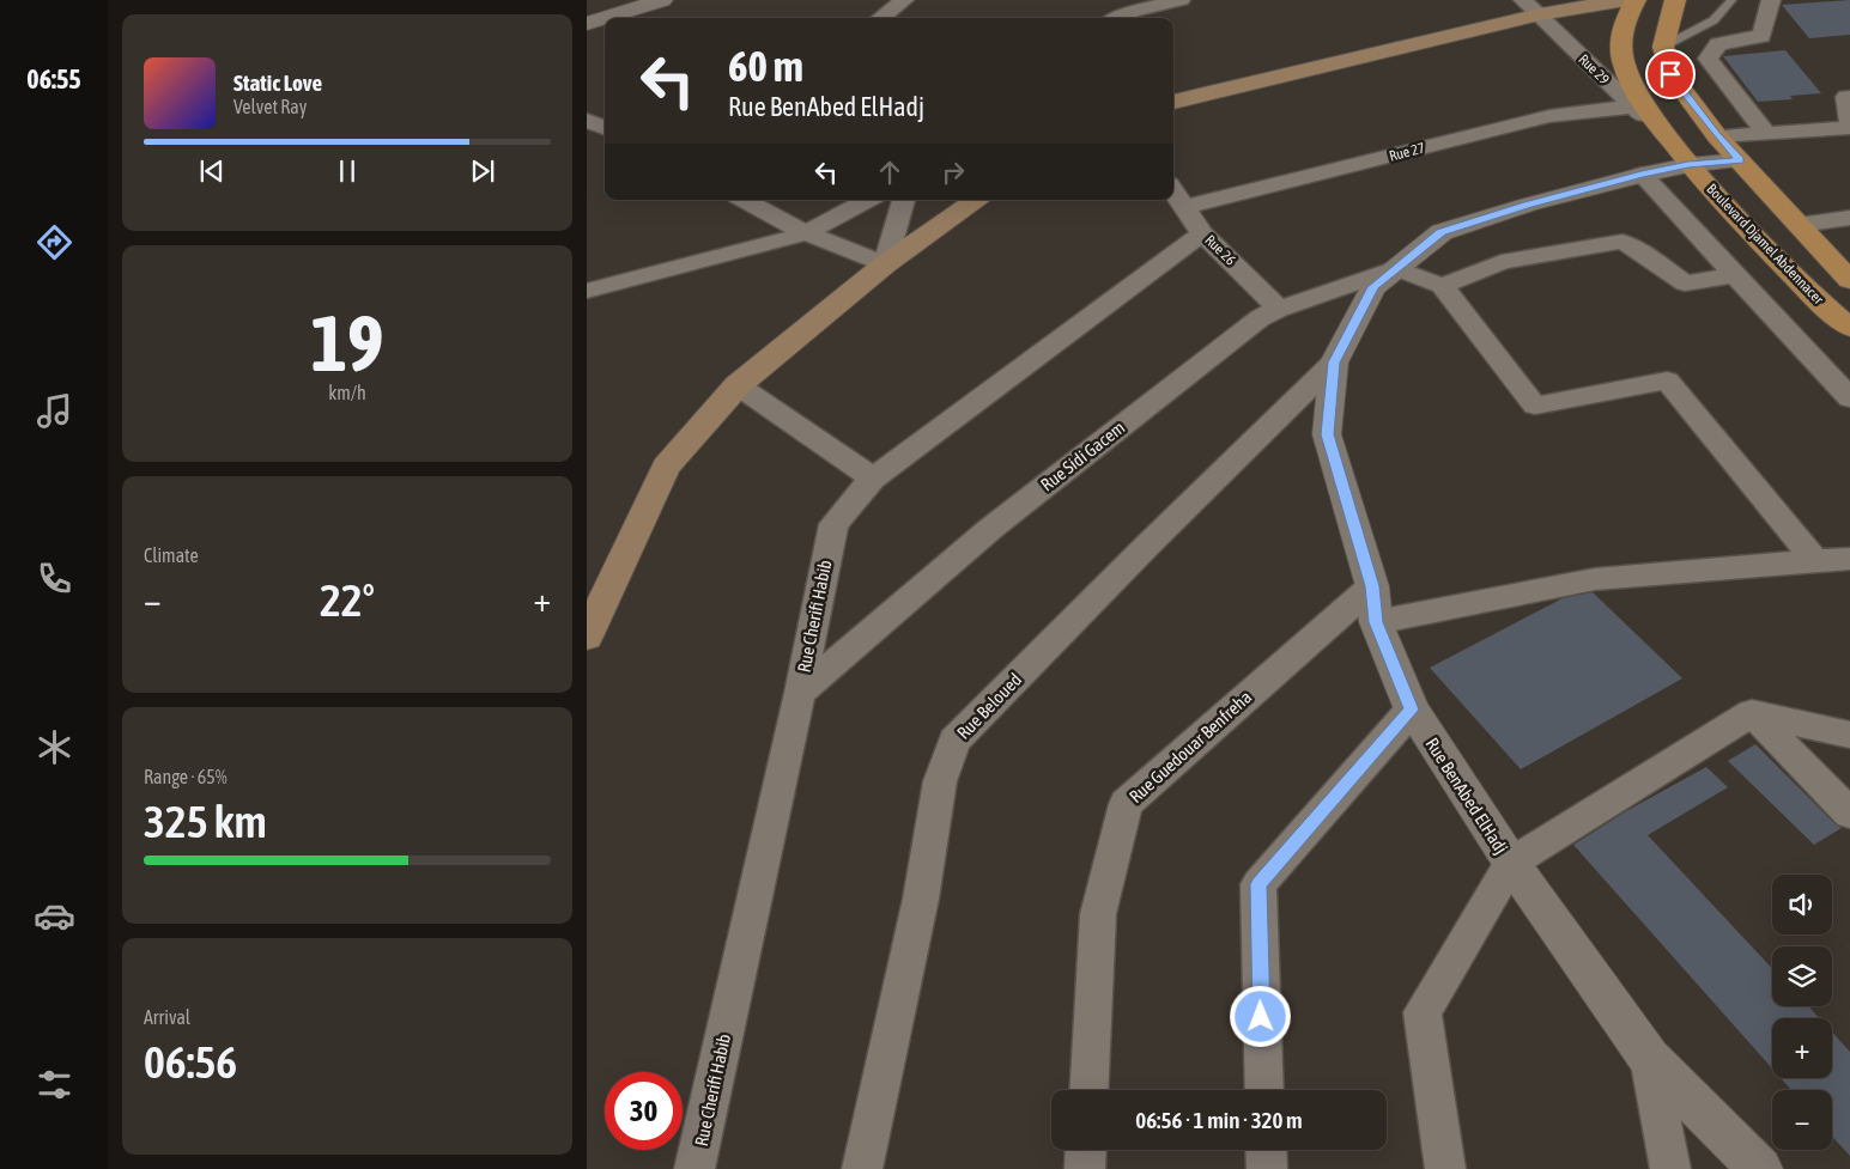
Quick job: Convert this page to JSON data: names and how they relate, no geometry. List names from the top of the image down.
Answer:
{
  "streets": {
    "main road": ["Boulevard Djamel Abdennacer"],
    "street": [
      "Rue 29",
      "Rue 27",
      "Rue 26",
      "Rue Sidi Gacem",
      "Rue Cherifi Habib",
      "Rue Beloued",
      "Rue Guedouar Benfreha",
      "Rue BenAbed ElHadj"
    ]
  },
  "crossings": [
    ["Rue 29", "Rue 27"],
    ["Rue 29", "Boulevard Djamel Abdennacer"],
    ["Rue 27", "Rue 26"],
    ["Boulevard Djamel Abdennacer", "Rue BenAbed ElHadj"],
    ["Rue 26", "Rue Sidi Gacem"],
    ["Rue 26", "Rue Cherifi Habib"],
    ["Rue Sidi Gacem", "Rue Cherifi Habib"],
    ["Rue Sidi Gacem", "Rue BenAbed ElHadj"],
    ["Rue Beloued", "Rue BenAbed ElHadj"],
    ["Rue Guedouar Benfreha", "Rue BenAbed ElHadj"]
  ],
  "page": {
    "tabs": "06:55",
    "turn": ["60 m", "Rue BenAbed ElHadj"],
    "song": ["Static Love", "Velvet Ray"],
    "tile": [
      ["19", "km/h"],
      "Climate",
      ["Range · 65%", "325 km"],
      ["Arrival", "06:56"]
    ],
    "heat": ["−", "22°", "+"],
    "map_buttons": ["+", "−"],
    "limit": "30",
    "trip": "06:56 · 1 min · 320 m"
  }
}
